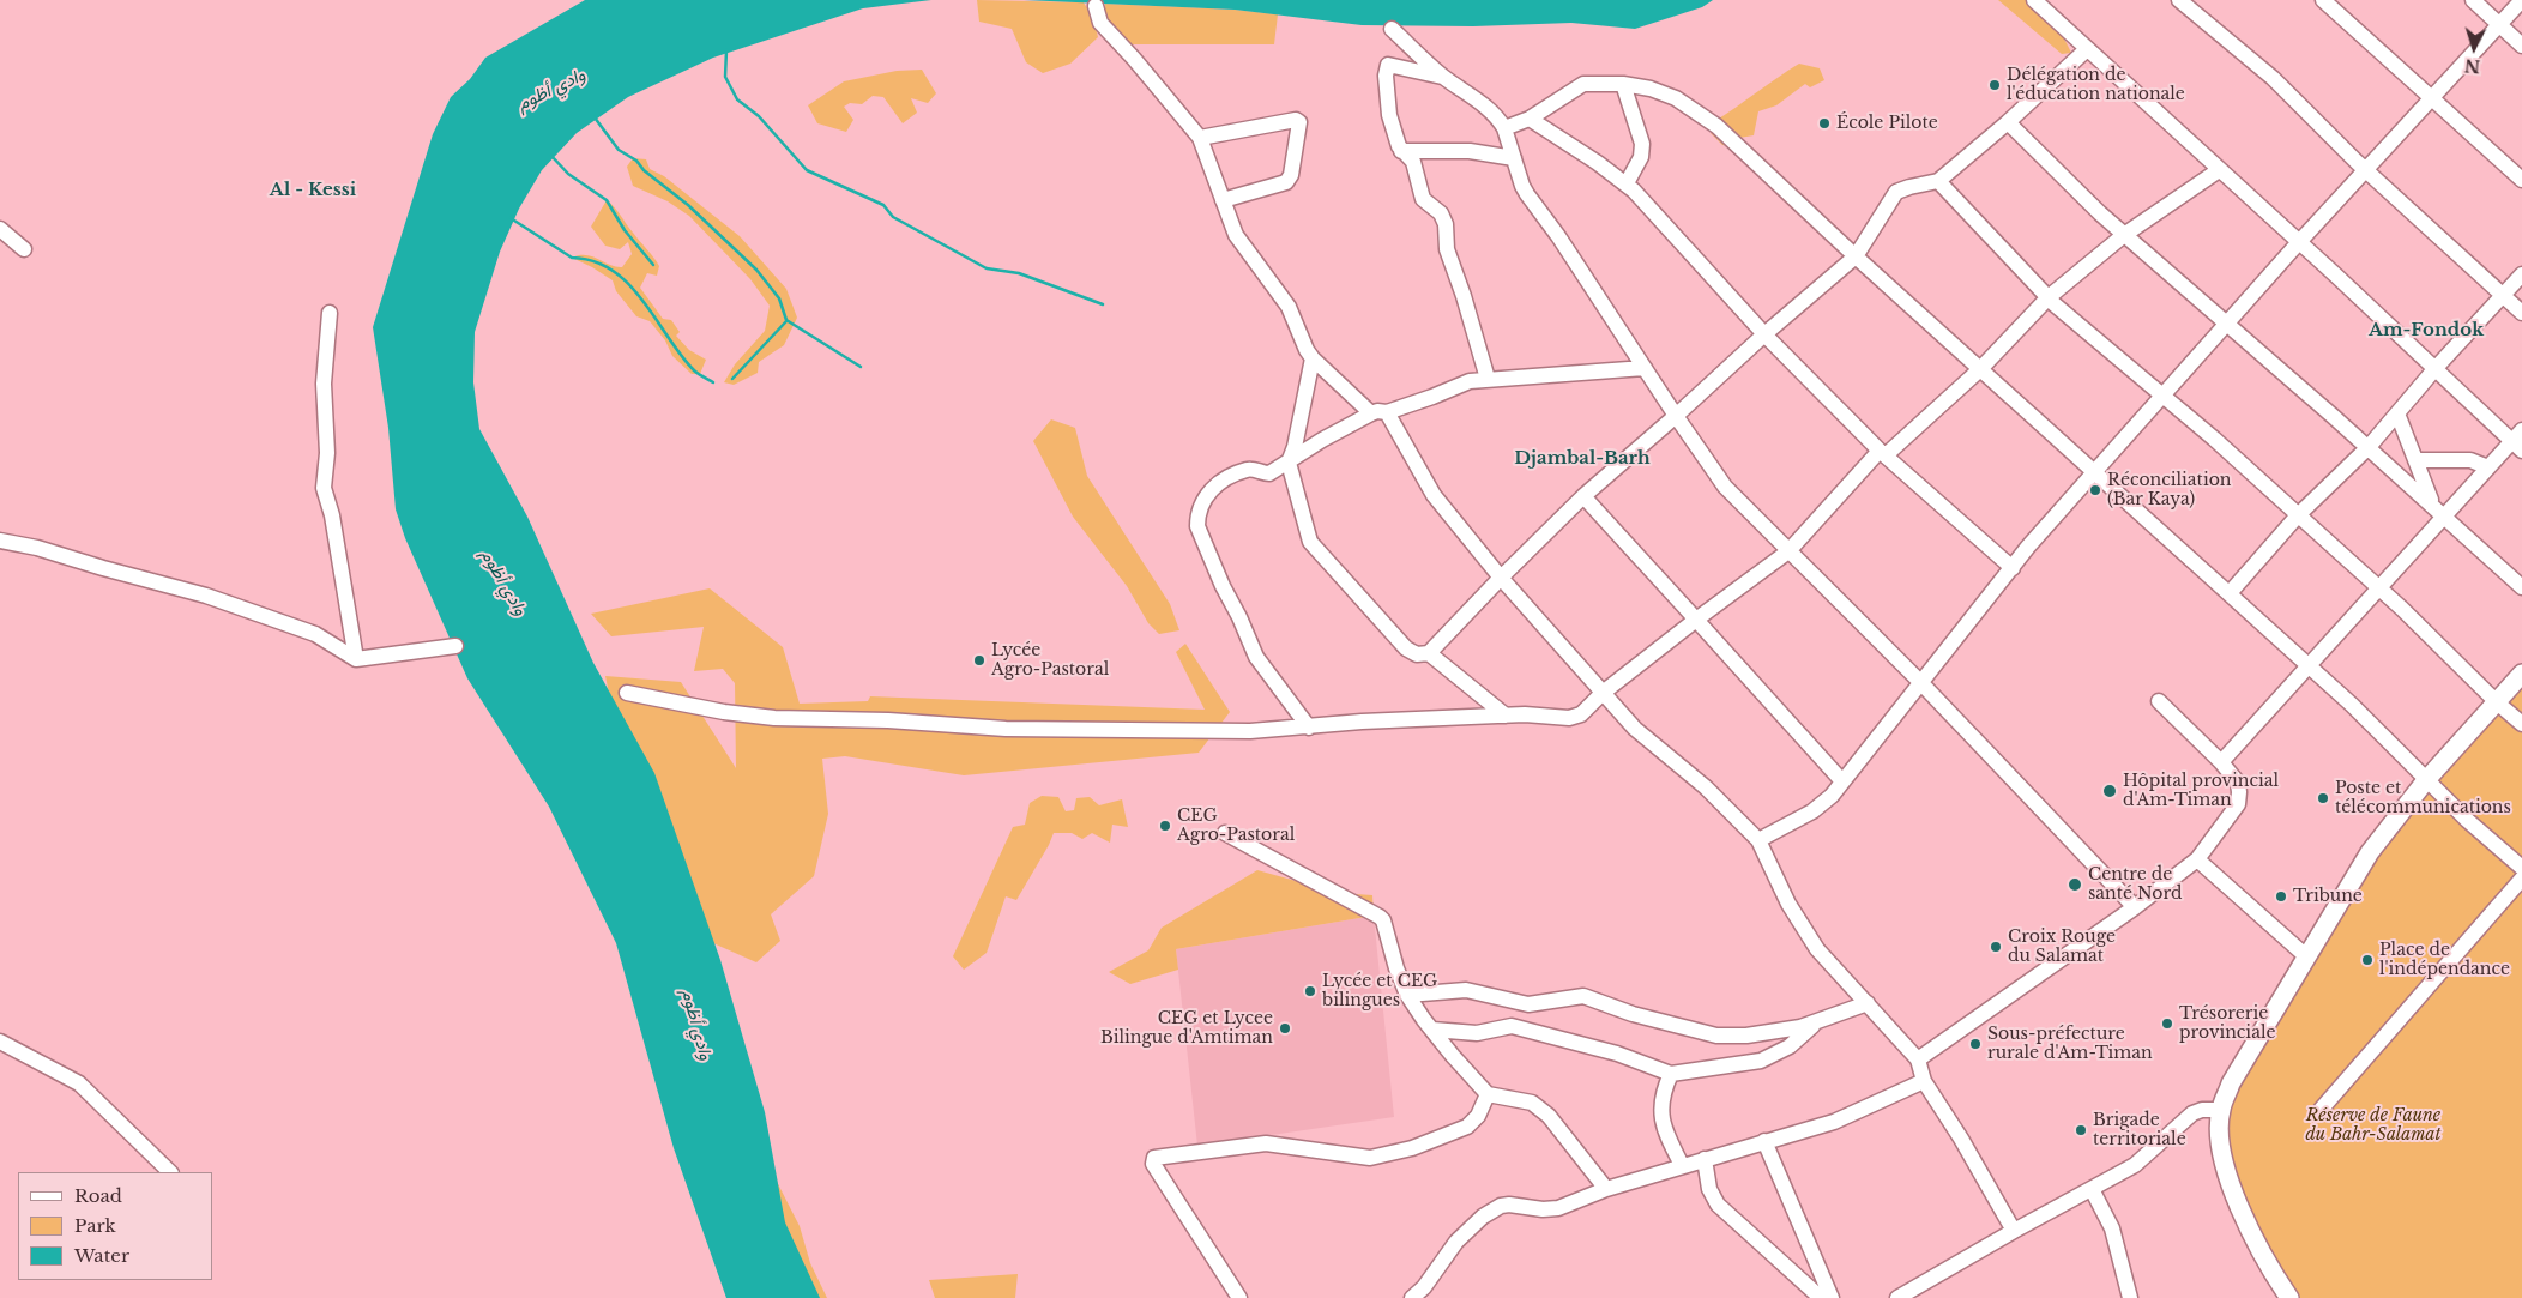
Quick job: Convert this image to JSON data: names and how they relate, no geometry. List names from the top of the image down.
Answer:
{
  "districts": ["Al - Kessi", "Am-Fondok", "Djambal-Barh"],
  "water": ["وادي أظوم"],
  "parks": ["Réserve de Faune du Bahr-Salamat"],
  "places": [
    "Délégation de l'éducation nationale",
    "École Pilote",
    "Réconciliation (Bar Kaya)",
    "Lycée Agro-Pastoral",
    "Hôpital provincial d'Am-Timan",
    "Poste et télécommunications",
    "CEG Agro-Pastoral",
    "Centre de santé Nord",
    "Tribune",
    "Croix Rouge du Salamat",
    "Place de l'indépendance",
    "Lycée et CEG bilingues",
    "Trésorerie provinciale",
    "CEG et Lycee Bilingue d'Amtiman",
    "Sous-préfecture rurale d'Am-Timan",
    "Brigade territoriale"
  ],
  "legend": ["Road", "Park", "Water"],
  "north": "bottom"
}
